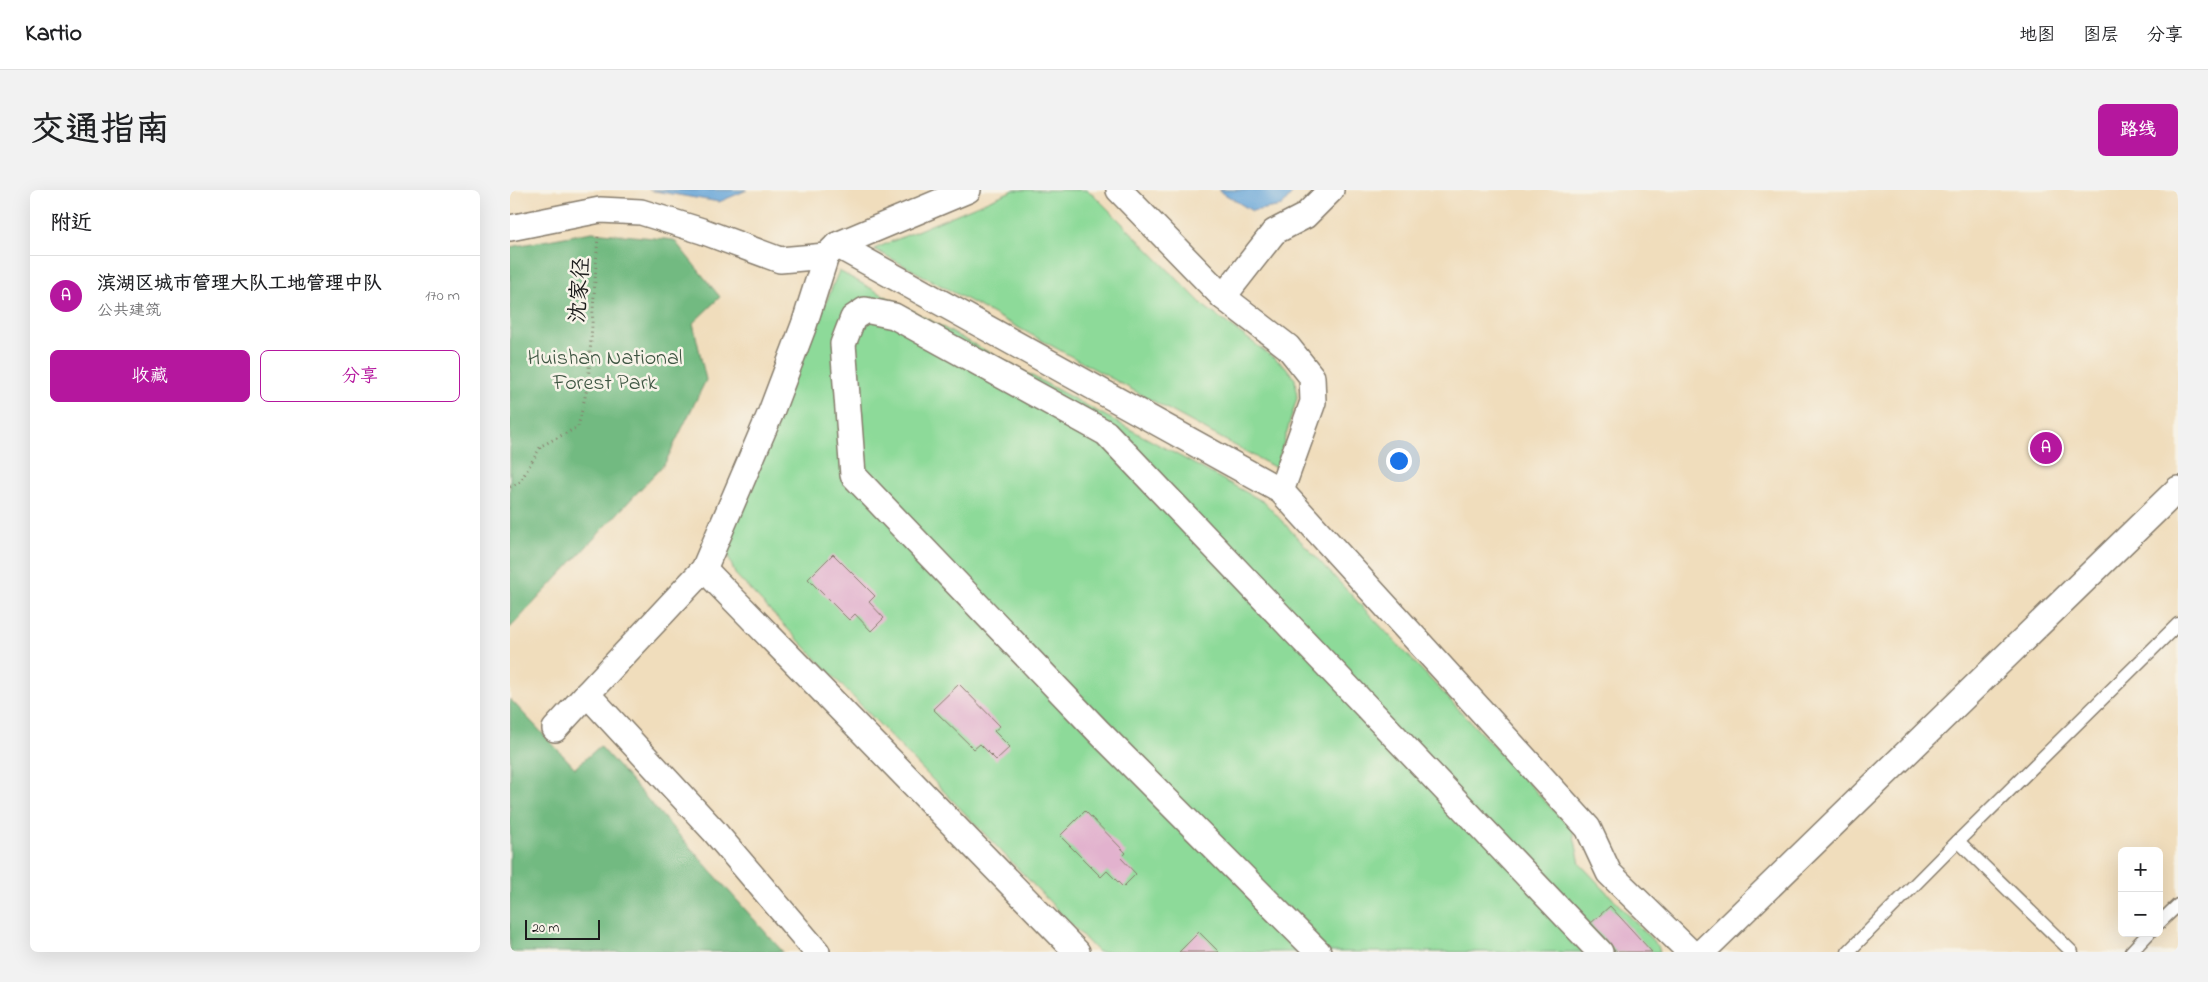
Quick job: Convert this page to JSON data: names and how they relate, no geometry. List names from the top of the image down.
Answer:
{
  "streets": {
    "path": ["沈家径"]
  },
  "parks": ["Huishan National Forest Park"],
  "scale_bar": "20 m",
  "page": {
    "header": "Kartio",
    "nav": ["地图", "图层", "分享"],
    "title": "交通指南",
    "buttons": [
      "路线",
      ["收藏", "分享"]
    ],
    "heading": "附近",
    "list": [
      {
        "mark": "A",
        "name": "滨湖区城市管理大队工地管理中队",
        "note": "公共建筑",
        "value": "170 m"
      }
    ],
    "pins": "A",
    "map_buttons": ["+", "−"],
    "scale": "20 m"
  }
}
